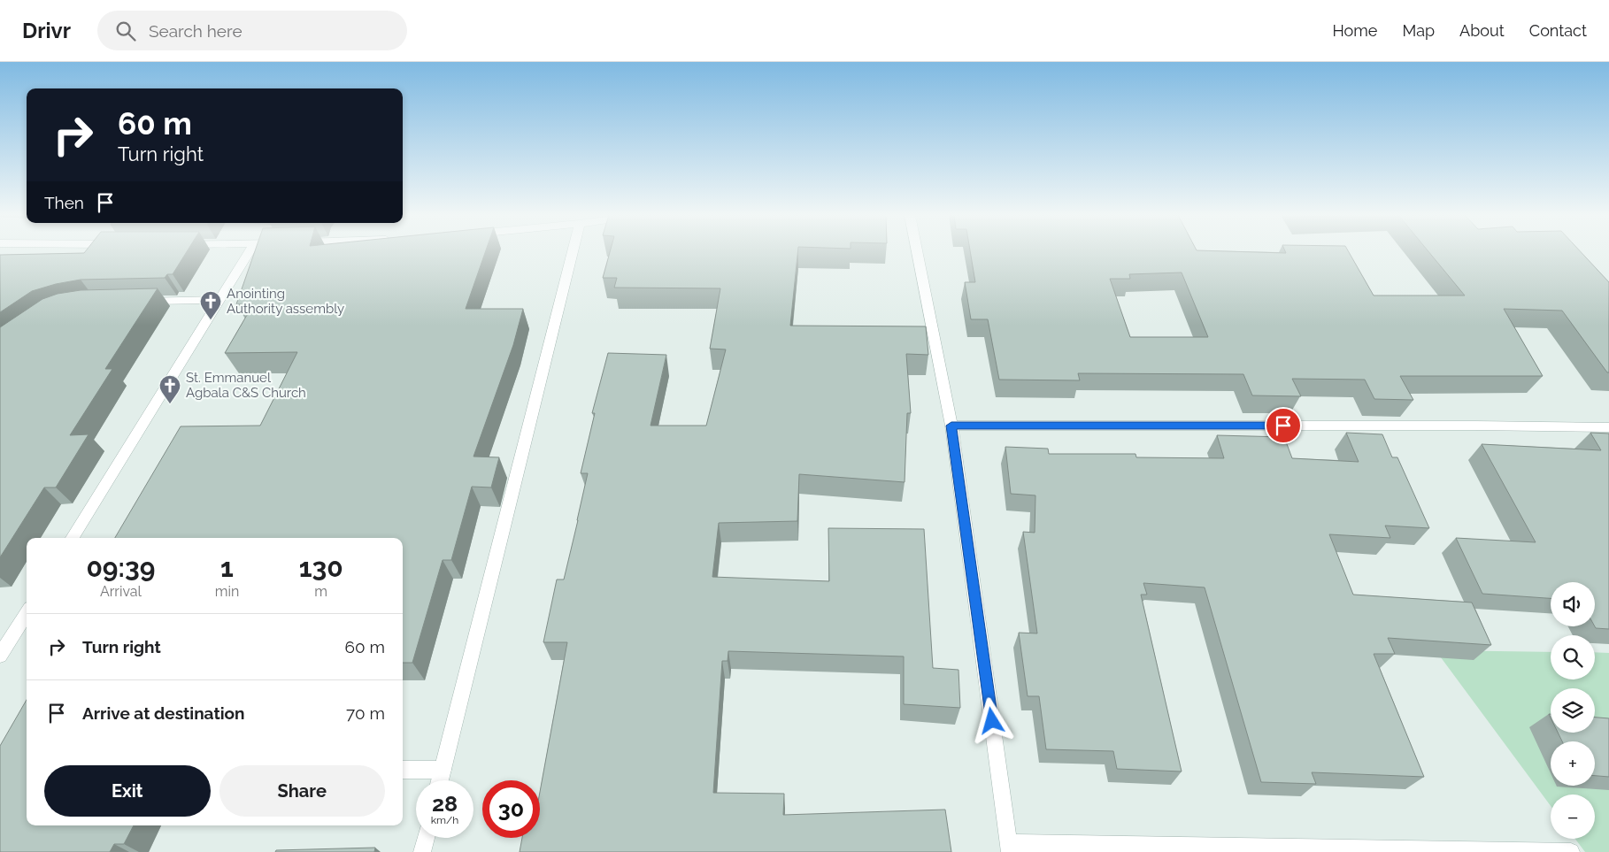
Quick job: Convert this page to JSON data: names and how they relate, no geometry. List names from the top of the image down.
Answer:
{
  "places": {
    "church": ["Anointing Authority assembly", "St. Emmanuel Agbala C&S Church"]
  },
  "page": {
    "header": "Drivr",
    "search": "Search here",
    "nav": [
      "Home",
      "Map",
      "About",
      "Contact"
    ],
    "turn": ["60 m", "Turn right"],
    "then": "Then",
    "eta": [
      "09:39",
      "Arrival",
      "1",
      "min",
      "130",
      "m"
    ],
    "map_buttons": ["+", "−"],
    "list": [
      {
        "name": "Turn right",
        "value": "60 m"
      },
      {
        "name": "Arrive at destination",
        "value": "70 m"
      }
    ],
    "buttons": ["Exit", "Share"],
    "speed": "28 km/h",
    "limit": "30"
  }
}
